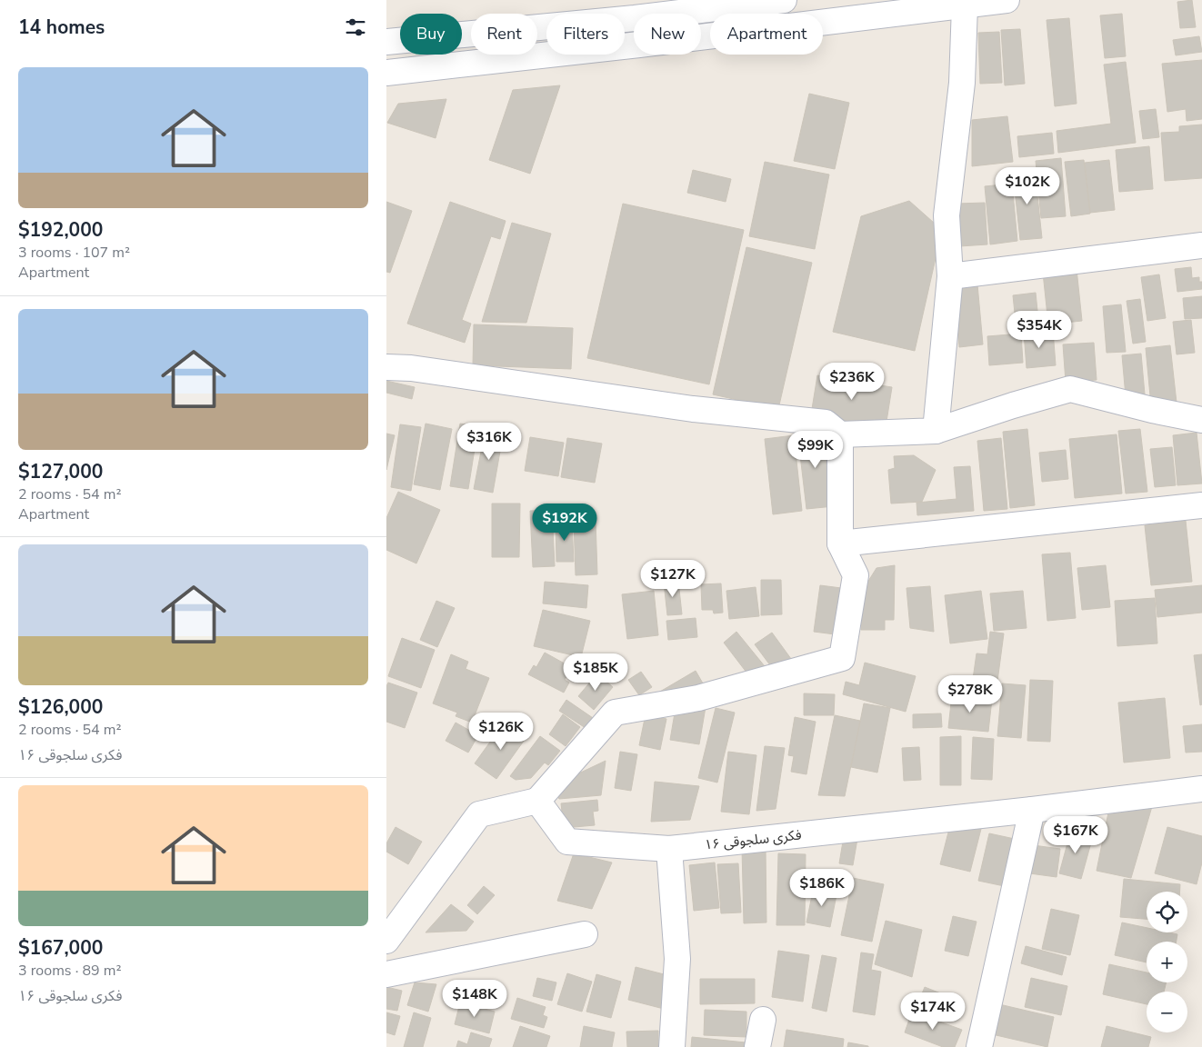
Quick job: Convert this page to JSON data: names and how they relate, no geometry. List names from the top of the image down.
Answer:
{
  "streets": {
    "street": ["فکری سلجوقی ۱۶"]
  },
  "page": {
    "heading": "14 homes",
    "chip": [
      "Buy",
      "Rent",
      "Filters",
      "New",
      "Apartment"
    ],
    "list": [
      {
        "name": "$192,000",
        "note": "3 rooms · 107 m² · Apartment"
      },
      {
        "name": "$127,000",
        "note": "2 rooms · 54 m² · Apartment"
      },
      {
        "name": "$126,000",
        "note": "2 rooms · 54 m² · فکری سلجوقی ۱۶"
      },
      {
        "name": "$167,000",
        "note": "3 rooms · 89 m² · فکری سلجوقی ۱۶"
      }
    ],
    "price": [
      "$102K",
      "$354K",
      "$236K",
      "$316K",
      "$99K",
      "$192K",
      "$127K",
      "$185K",
      "$278K",
      "$126K",
      "$167K",
      "$186K",
      "$148K",
      "$174K"
    ],
    "map_buttons": ["+", "−"]
  }
}
